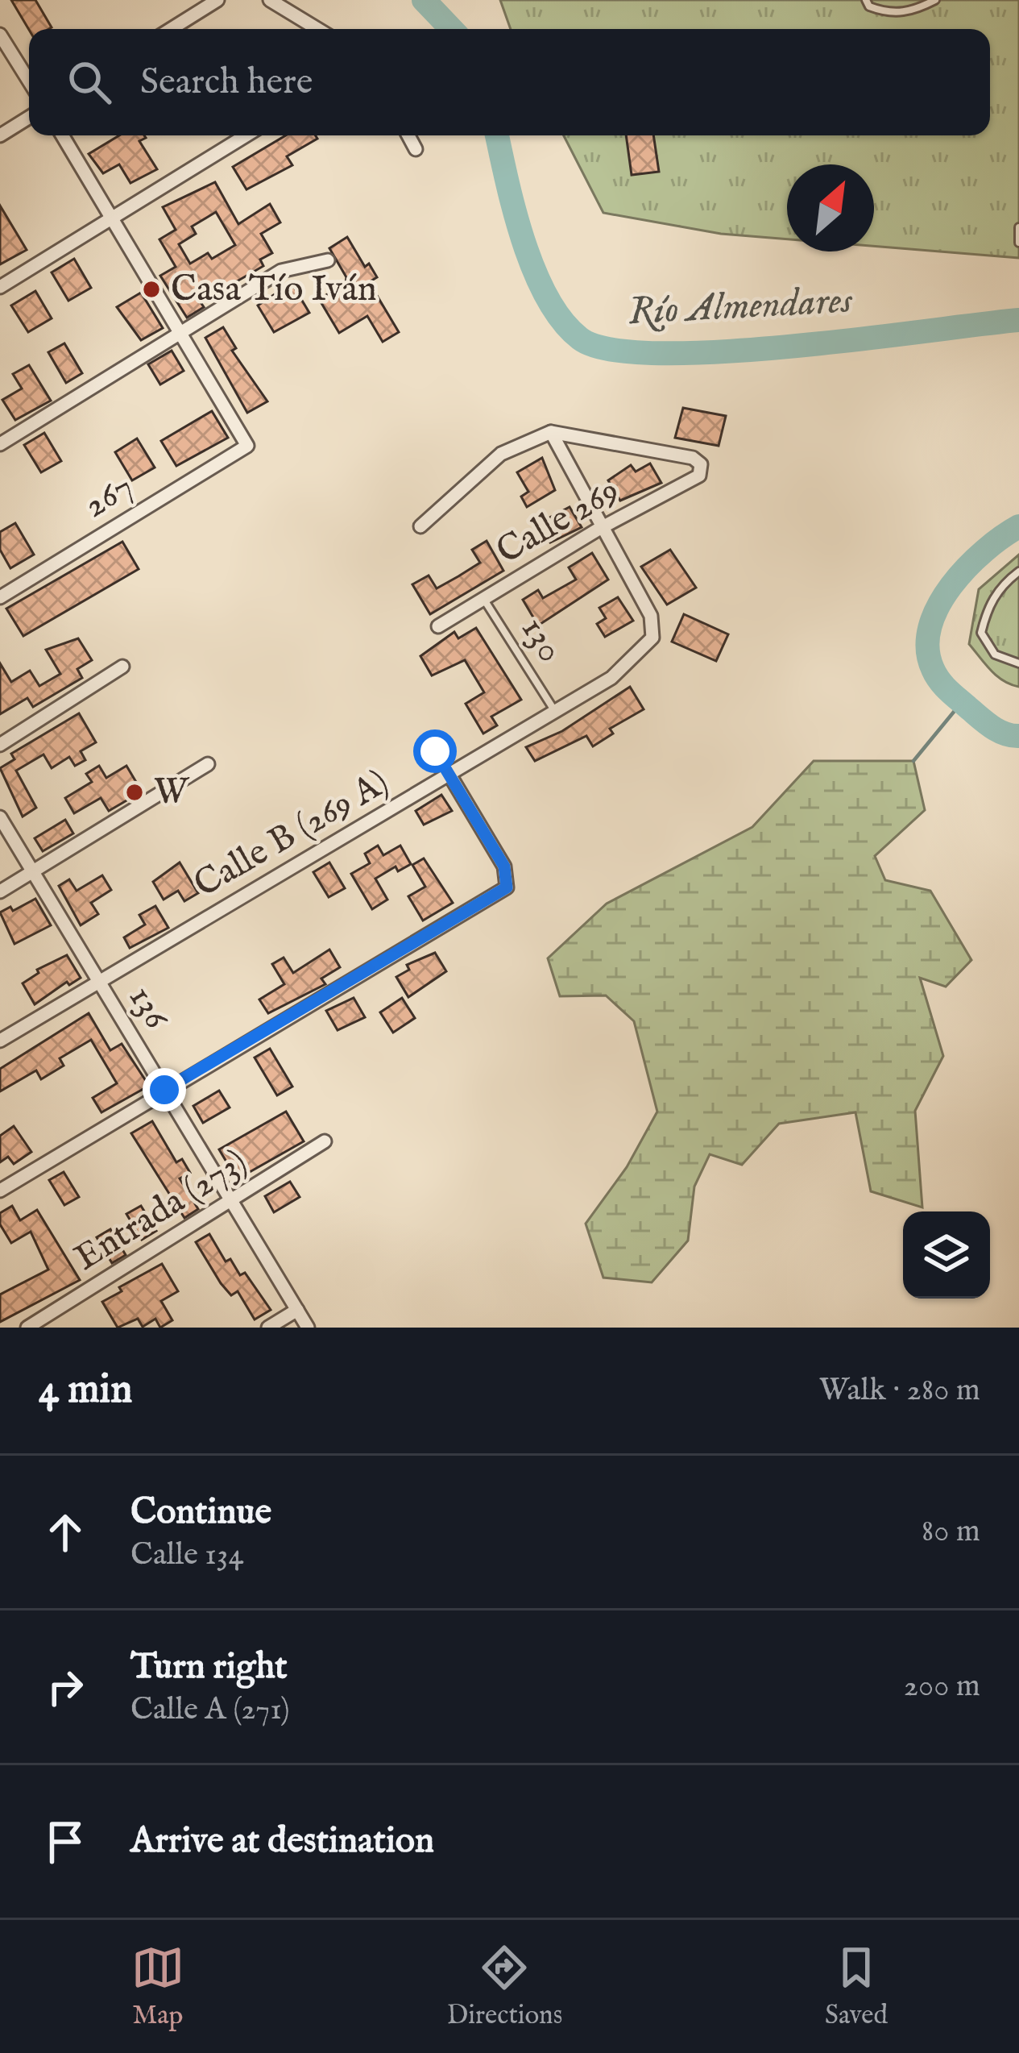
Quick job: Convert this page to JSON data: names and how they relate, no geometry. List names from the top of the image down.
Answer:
{
  "streets": {
    "street": [
      "267",
      "Calle 269",
      "Calle B (269 A)",
      "136",
      "Entrada (273)"
    ],
    "lane": ["130"]
  },
  "crossings": [
    ["Calle 269", "130"],
    ["Calle 269", "Calle B (269 A)"],
    ["130", "Calle B (269 A)"],
    ["Calle B (269 A)", "136"],
    ["136", "Entrada (273)"]
  ],
  "water": ["Río Almendares"],
  "places": ["Casa Tío Iván", "W"],
  "north": "top right",
  "page": {
    "search": "Search here",
    "heading": ["4 min", "Walk · 280 m"],
    "list": [
      ["Continue", "Calle 134", "80 m"],
      ["Turn right", "Calle A (271)", "200 m"],
      "Arrive at destination"
    ],
    "nav": ["Map", "Directions", "Saved"]
  }
}
